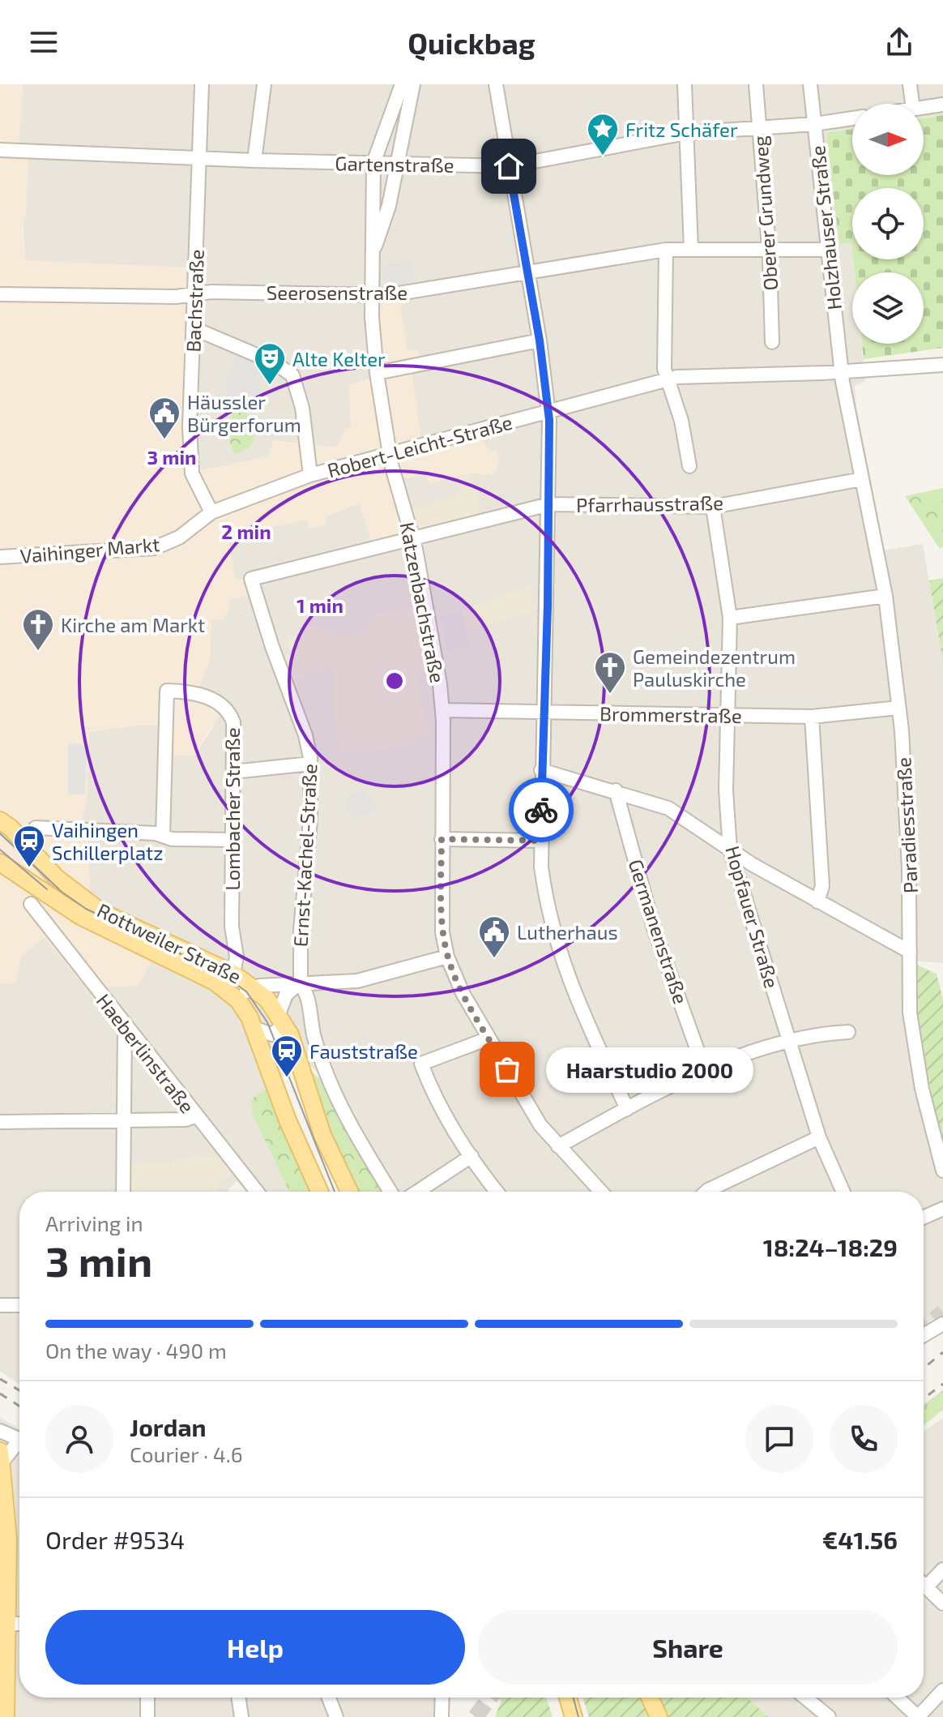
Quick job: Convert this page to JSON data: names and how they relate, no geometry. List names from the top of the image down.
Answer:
{
  "streets": {
    "main road": ["Rottweiler Straße"],
    "street": [
      "Gartenstraße",
      "Oberer Grundweg",
      "Holzhauser Straße",
      "Seerosenstraße",
      "Bachstraße",
      "Robert-Leicht-Straße",
      "Pfarrhausstraße",
      "Vaihinger Markt",
      "Katzenbachstraße",
      "Brommerstraße",
      "Lombacher Straße",
      "Paradiesstraße",
      "Ernst-Kachel-Straße",
      "Hopfauer Straße",
      "Germanenstraße",
      "Haeberlinstraße"
    ]
  },
  "crossings": [
    ["Gartenstraße", "Oberer Grundweg"],
    ["Gartenstraße", "Holzhauser Straße"],
    ["Gartenstraße", "Bachstraße"],
    ["Gartenstraße", "Katzenbachstraße"],
    ["Oberer Grundweg", "Seerosenstraße"],
    ["Holzhauser Straße", "Seerosenstraße"],
    ["Holzhauser Straße", "Robert-Leicht-Straße"],
    ["Holzhauser Straße", "Pfarrhausstraße"],
    ["Holzhauser Straße", "Paradiesstraße"],
    ["Seerosenstraße", "Bachstraße"],
    ["Seerosenstraße", "Katzenbachstraße"],
    ["Bachstraße", "Robert-Leicht-Straße"],
    ["Robert-Leicht-Straße", "Vaihinger Markt"],
    ["Robert-Leicht-Straße", "Katzenbachstraße"],
    ["Pfarrhausstraße", "Katzenbachstraße"],
    ["Pfarrhausstraße", "Paradiesstraße"],
    ["Pfarrhausstraße", "Ernst-Kachel-Straße"],
    ["Pfarrhausstraße", "Hopfauer Straße"],
    ["Katzenbachstraße", "Brommerstraße"],
    ["Brommerstraße", "Paradiesstraße"],
    ["Brommerstraße", "Hopfauer Straße"],
    ["Lombacher Straße", "Rottweiler Straße"]
  ],
  "places": {
    "place": ["Fritz Schäfer"],
    "theatre": ["Alte Kelter"],
    "public building": ["Häussler Bürgerforum", "Lutherhaus"],
    "church": ["Kirche am Markt", "Gemeindezentrum Pauluskirche"],
    "station": ["Vaihingen Schillerplatz", "Fauststraße"],
    "other": ["Haarstudio 2000"]
  },
  "north": "right",
  "page": {
    "header": "Quickbag",
    "bubble": "Haarstudio 2000",
    "heading": ["3 min", "Arriving in", "18:24–18:29"],
    "panel": [
      "Jordan",
      "Courier · 4.6",
      "Order #9534",
      "€41.56"
    ],
    "bar": "On the way · 490 m",
    "buttons": ["Help", "Share"]
  },
  "rings": ["3 min", "2 min", "1 min"]
}
